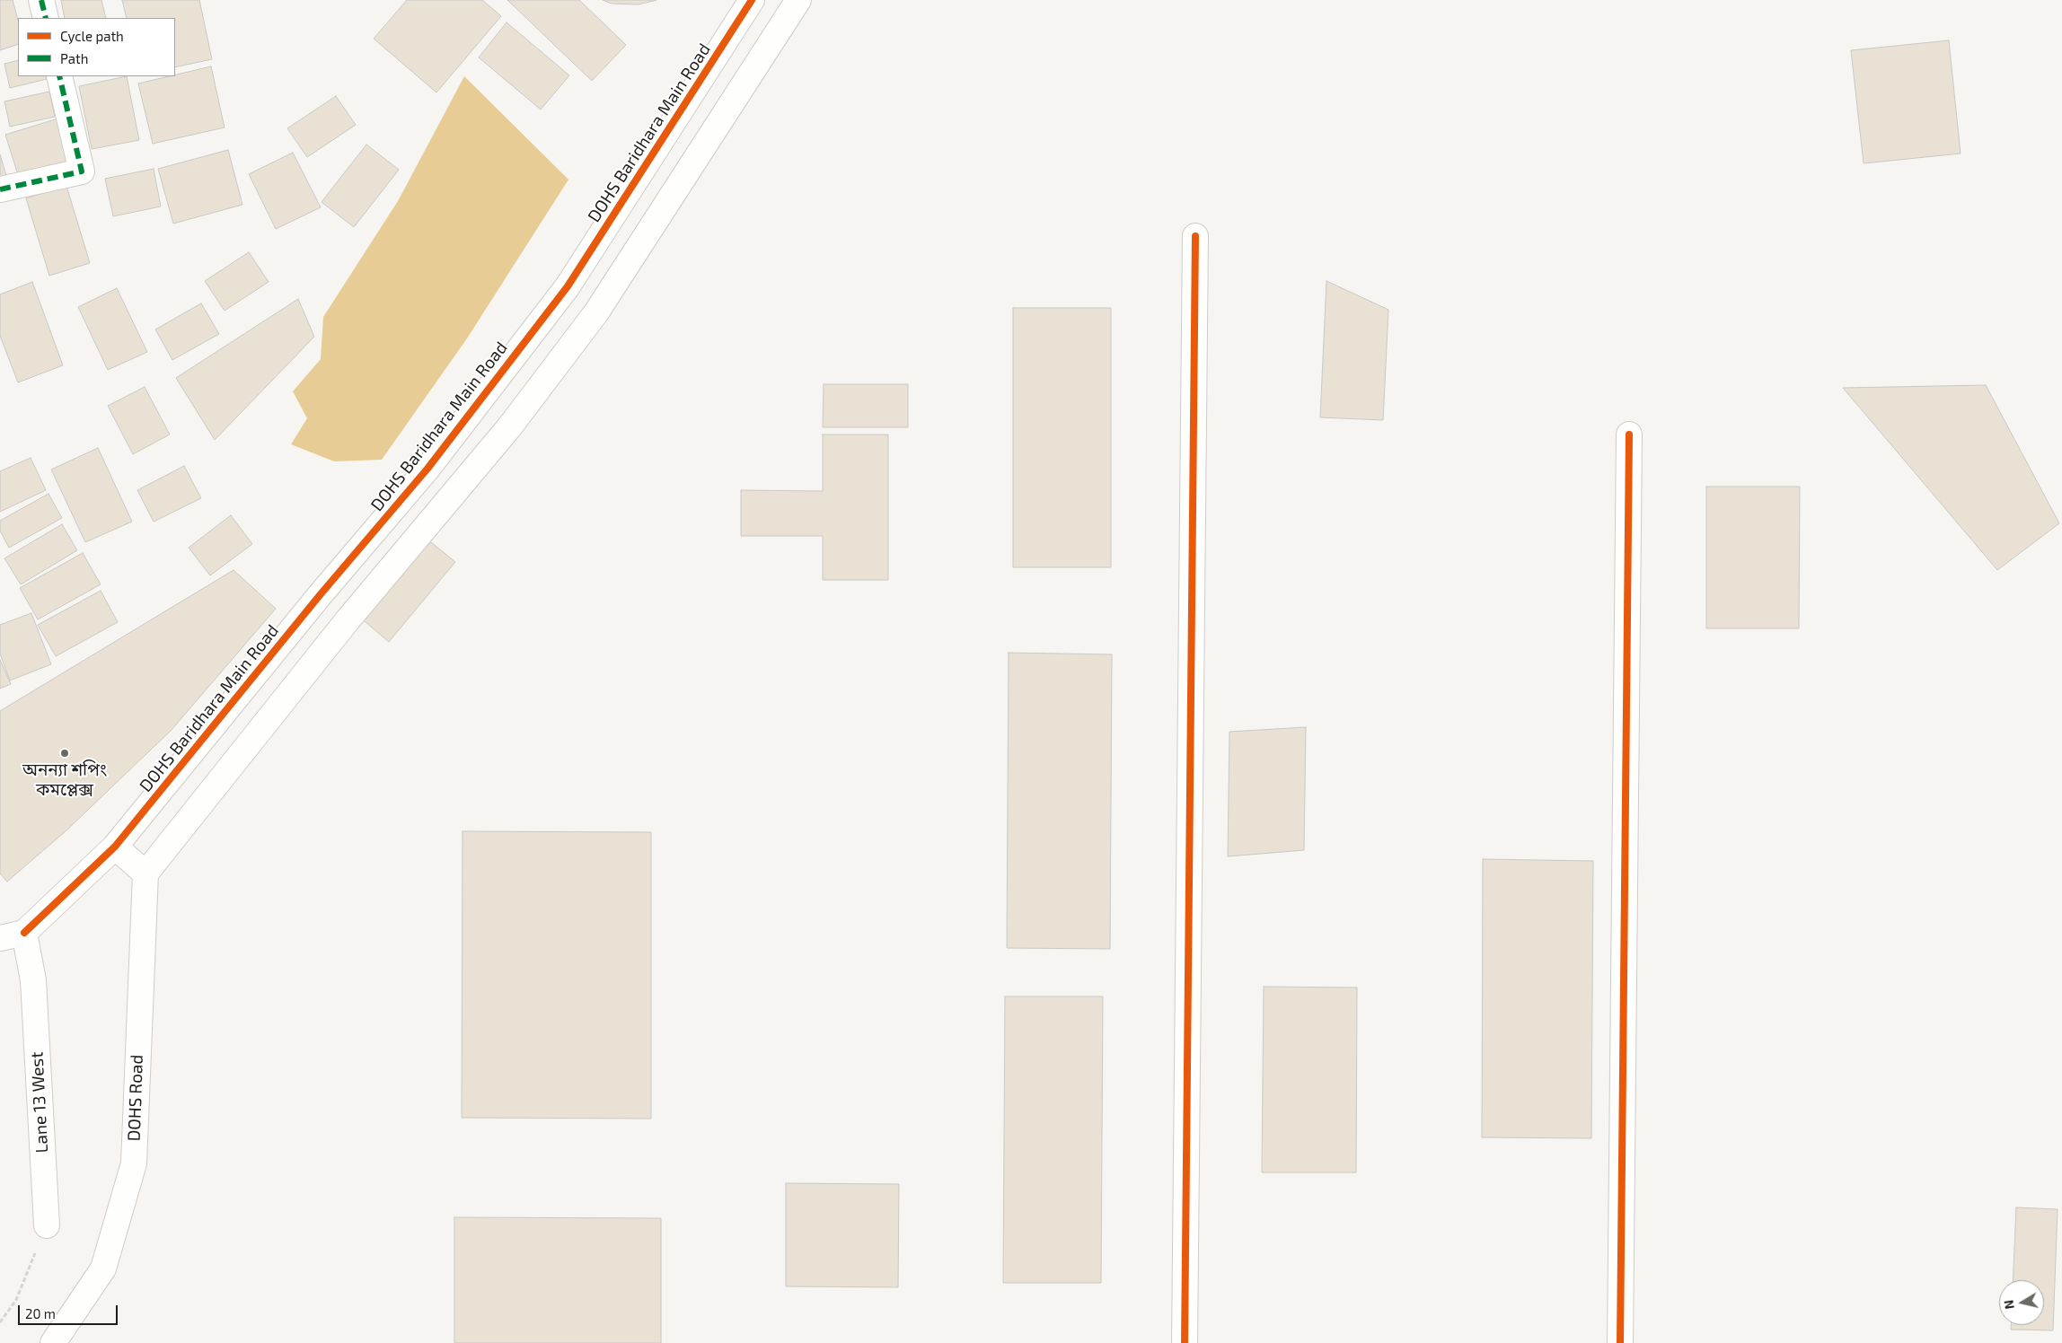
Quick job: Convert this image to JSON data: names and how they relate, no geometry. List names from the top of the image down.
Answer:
{
  "streets": {
    "street": ["DOHS Baridhara Main Road", "DOHS Road", "Lane 13 West"]
  },
  "crossings": [
    ["DOHS Baridhara Main Road", "Lane 13 West"]
  ],
  "places": ["অনন্যা শপিং কমপ্লেক্স"],
  "legend": ["Cycle path", "Path"],
  "scale_bar": "20 m",
  "north": "left"
}
